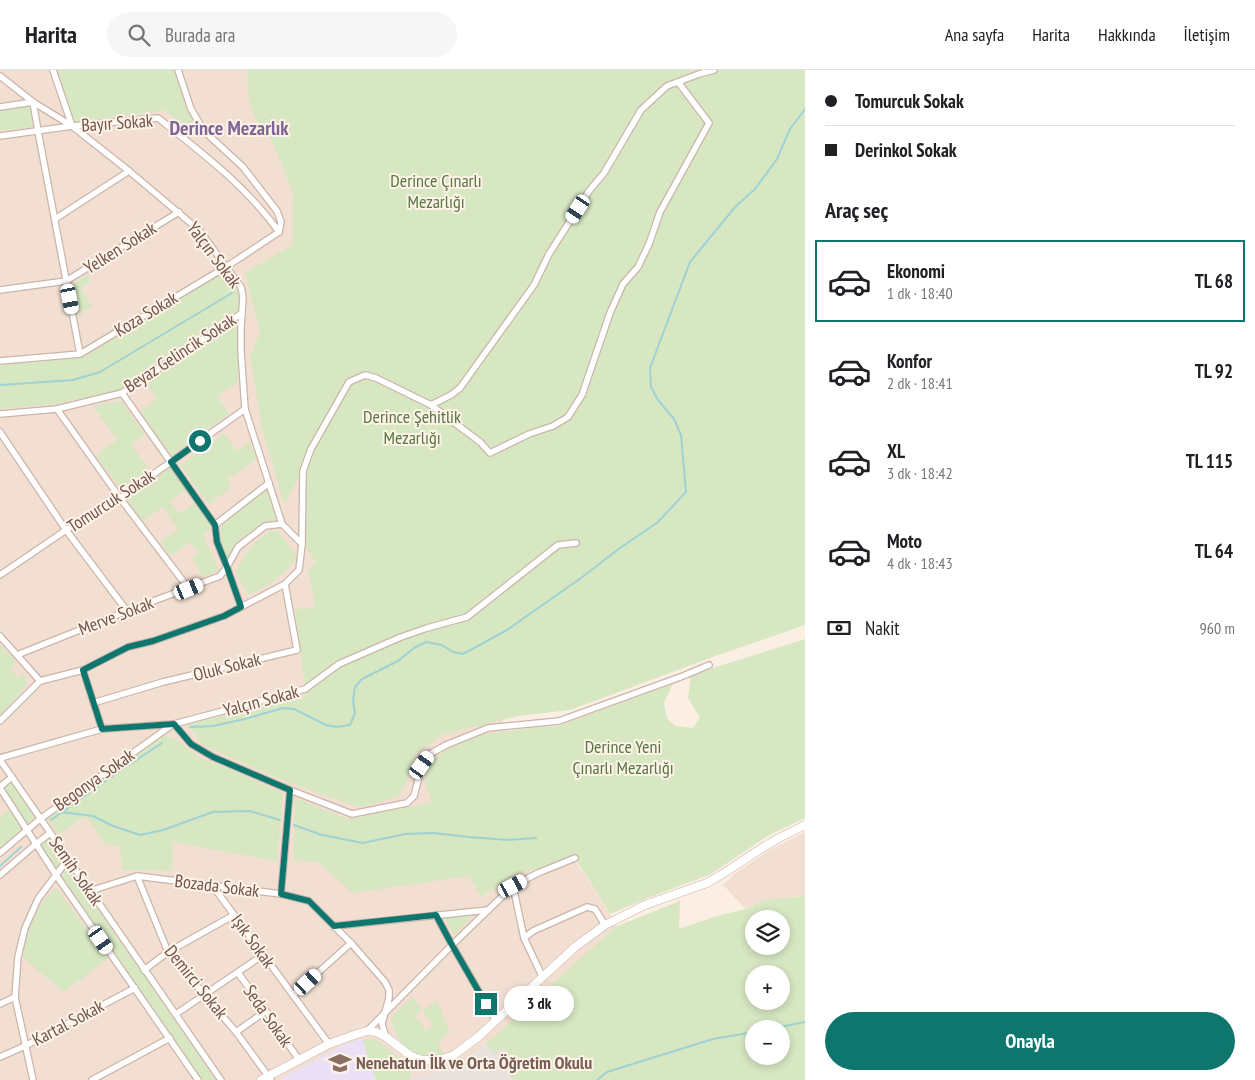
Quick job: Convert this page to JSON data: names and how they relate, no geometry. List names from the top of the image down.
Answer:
{
  "streets": {
    "street": [
      "Bayır Sokak",
      "Yelken Sokak",
      "Yalçın Sokak",
      "Koza Sokak",
      "Beyaz Gelincik Sokak",
      "Tomurcuk Sokak",
      "Merve Sokak",
      "Oluk Sokak",
      "Begonya Sokak",
      "Semih Sokak",
      "Bozada Sokak",
      "Işık Sokak",
      "Demirci Sokak",
      "Seda Sokak",
      "Kartal Sokak"
    ]
  },
  "crossings": [
    ["Bayır Sokak", "Yalçın Sokak"],
    ["Bayır Sokak", "Koza Sokak"],
    ["Yelken Sokak", "Yalçın Sokak"],
    ["Yalçın Sokak", "Koza Sokak"],
    ["Yalçın Sokak", "Beyaz Gelincik Sokak"],
    ["Yalçın Sokak", "Tomurcuk Sokak"],
    ["Yalçın Sokak", "Merve Sokak"],
    ["Yalçın Sokak", "Begonya Sokak"],
    ["Yalçın Sokak", "Semih Sokak"],
    ["Begonya Sokak", "Semih Sokak"],
    ["Semih Sokak", "Bozada Sokak"],
    ["Semih Sokak", "Kartal Sokak"],
    ["Bozada Sokak", "Işık Sokak"],
    ["Bozada Sokak", "Demirci Sokak"]
  ],
  "districts": ["Derince Mezarlık"],
  "parks": ["Derince Çınarlı Mezarlığı", "Derince Şehitlik Mezarlığı", "Derince Yeni Çınarlı Mezarlığı"],
  "places": {
    "school or university": ["Nenehatun İlk ve Orta Öğretim Okulu"]
  },
  "page": {
    "header": "Harita",
    "search": "Burada ara",
    "nav": [
      "Ana sayfa",
      "Harita",
      "Hakkında",
      "İletişim"
    ],
    "banner": ["Tomurcuk Sokak", "Derinkol Sokak"],
    "heading": "Araç seç",
    "list": [
      {
        "name": "Ekonomi",
        "note": "1 dk · 18:40",
        "value": "TL 68"
      },
      {
        "name": "Konfor",
        "note": "2 dk · 18:41",
        "value": "TL 92"
      },
      {
        "name": "XL",
        "note": "3 dk · 18:42",
        "value": "TL 115"
      },
      {
        "name": "Moto",
        "note": "4 dk · 18:43",
        "value": "TL 64"
      }
    ],
    "pay": ["Nakit", "960 m"],
    "map_buttons": ["+", "−"],
    "bubble": "3 dk",
    "buttons": "Onayla"
  }
}
